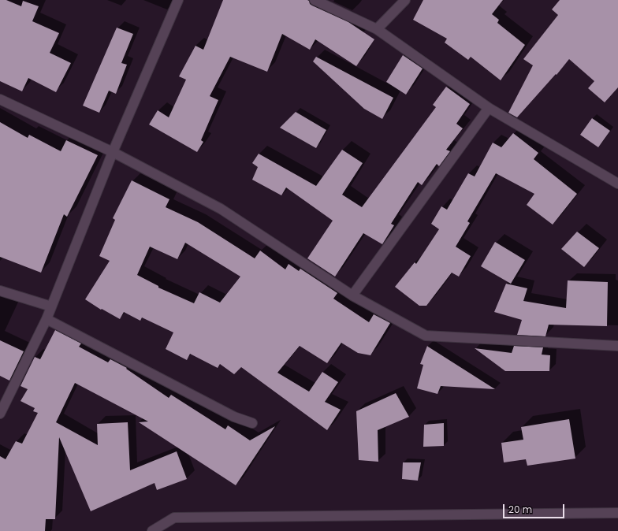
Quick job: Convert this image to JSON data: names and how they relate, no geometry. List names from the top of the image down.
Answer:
{
  "scale_bar": "20 m"
}
